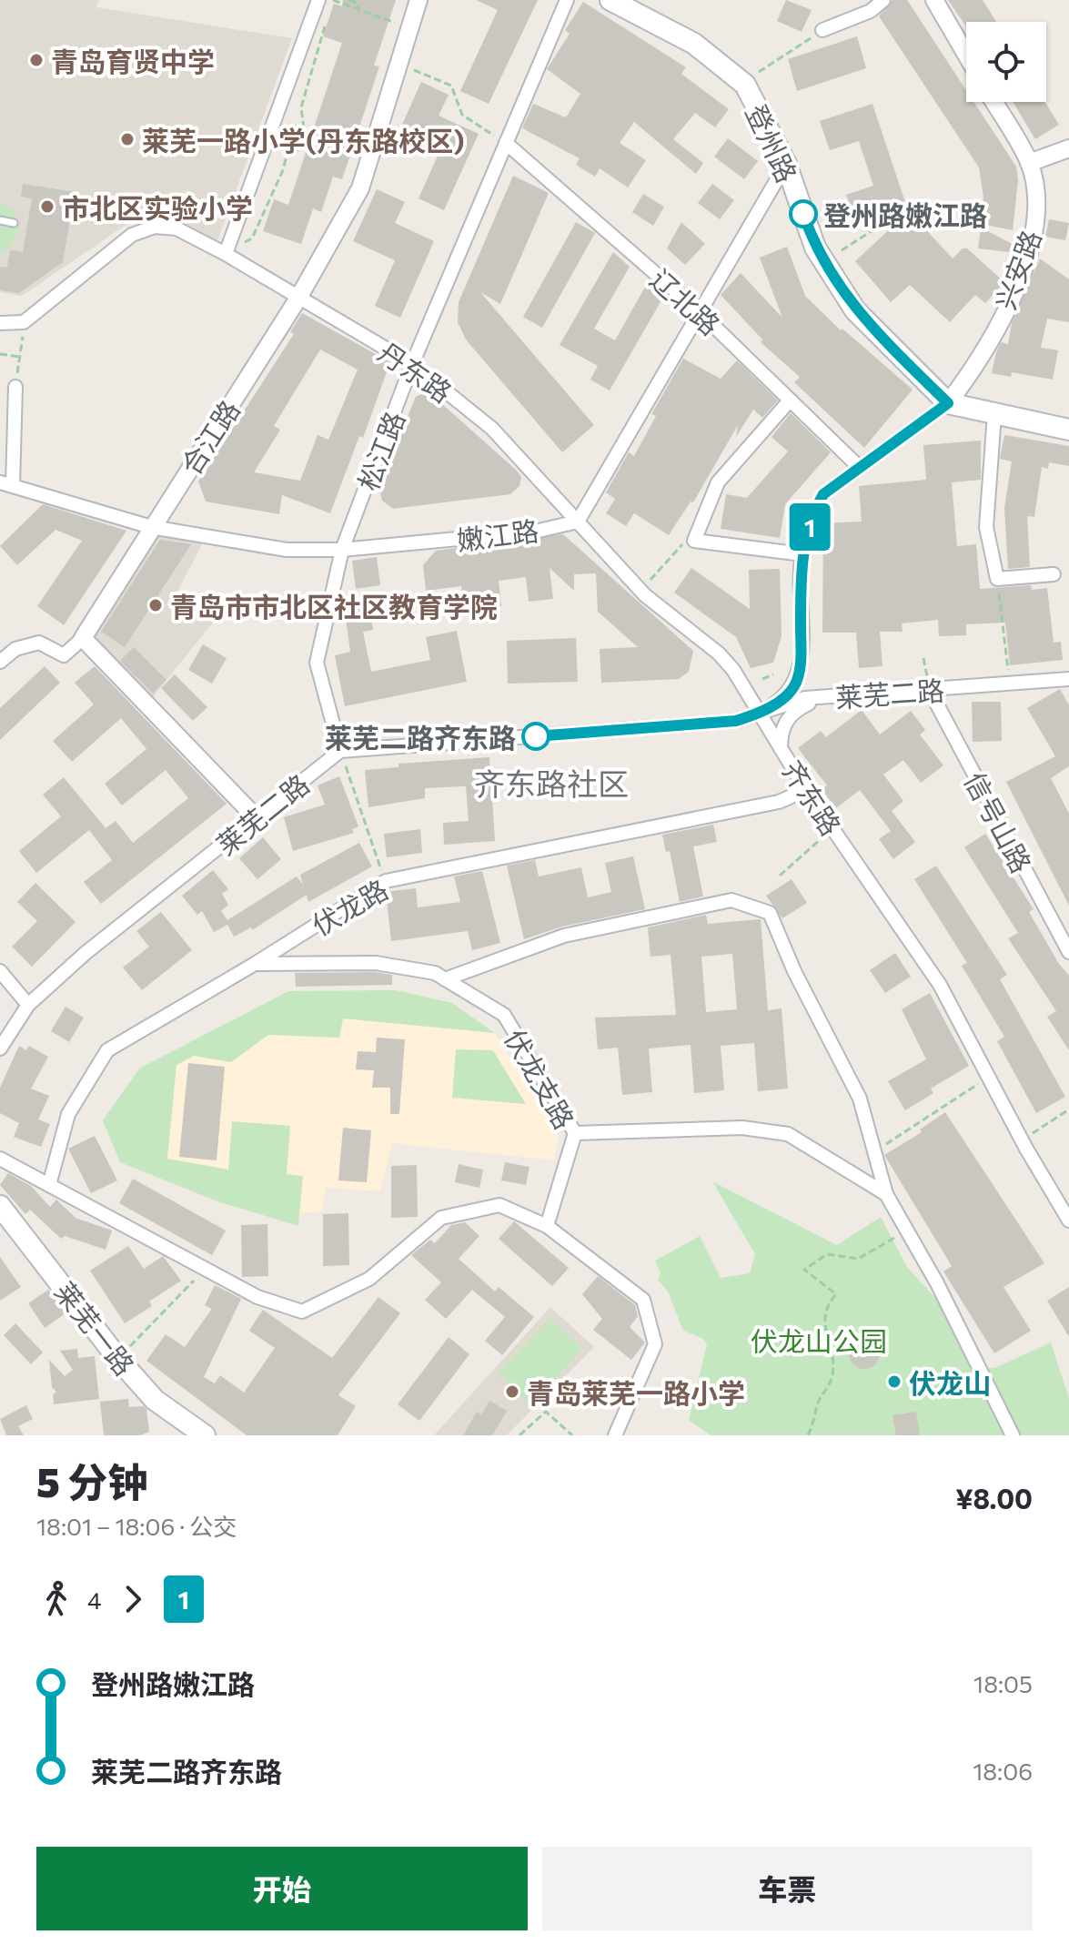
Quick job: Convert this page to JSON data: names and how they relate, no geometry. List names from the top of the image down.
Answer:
{
  "streets": {
    "main road": ["登州路", "莱芜一路"],
    "street": [
      "兴安路",
      "辽北路",
      "丹东路",
      "合江路",
      "松江路",
      "嫩江路",
      "莱芜二路",
      "齐东路",
      "信号山路",
      "伏龙路",
      "伏龙支路"
    ]
  },
  "crossings": [
    ["登州路", "兴安路"],
    ["登州路", "嫩江路"],
    ["辽北路", "松江路"],
    ["辽北路", "嫩江路"],
    ["丹东路", "合江路"],
    ["丹东路", "松江路"],
    ["丹东路", "嫩江路"],
    ["丹东路", "莱芜二路"],
    ["丹东路", "齐东路"],
    ["合江路", "嫩江路"],
    ["松江路", "嫩江路"],
    ["松江路", "莱芜二路"],
    ["莱芜二路", "齐东路"],
    ["莱芜二路", "信号山路"],
    ["齐东路", "伏龙路"],
    ["伏龙路", "伏龙支路"]
  ],
  "districts": ["齐东路社区"],
  "parks": ["伏龙山公园"],
  "places": [
    "青岛育贤中学",
    "莱芜一路小学(丹东路校区)",
    "市北区实验小学",
    "登州路嫩江路",
    "青岛市市北区社区教育学院",
    "莱芜二路齐东路",
    "伏龙山",
    "青岛莱芜一路小学"
  ],
  "lines": ["bus line 1"],
  "page": {
    "on_map": "1",
    "heading": ["5 分钟", "18:01 – 18:06 · 公交", "¥8.00"],
    "legs": ["4", "1"],
    "list": [
      {
        "name": "登州路嫩江路",
        "value": "18:05"
      },
      {
        "name": "莱芜二路齐东路",
        "value": "18:06"
      }
    ],
    "buttons": ["开始", "车票"]
  }
}
